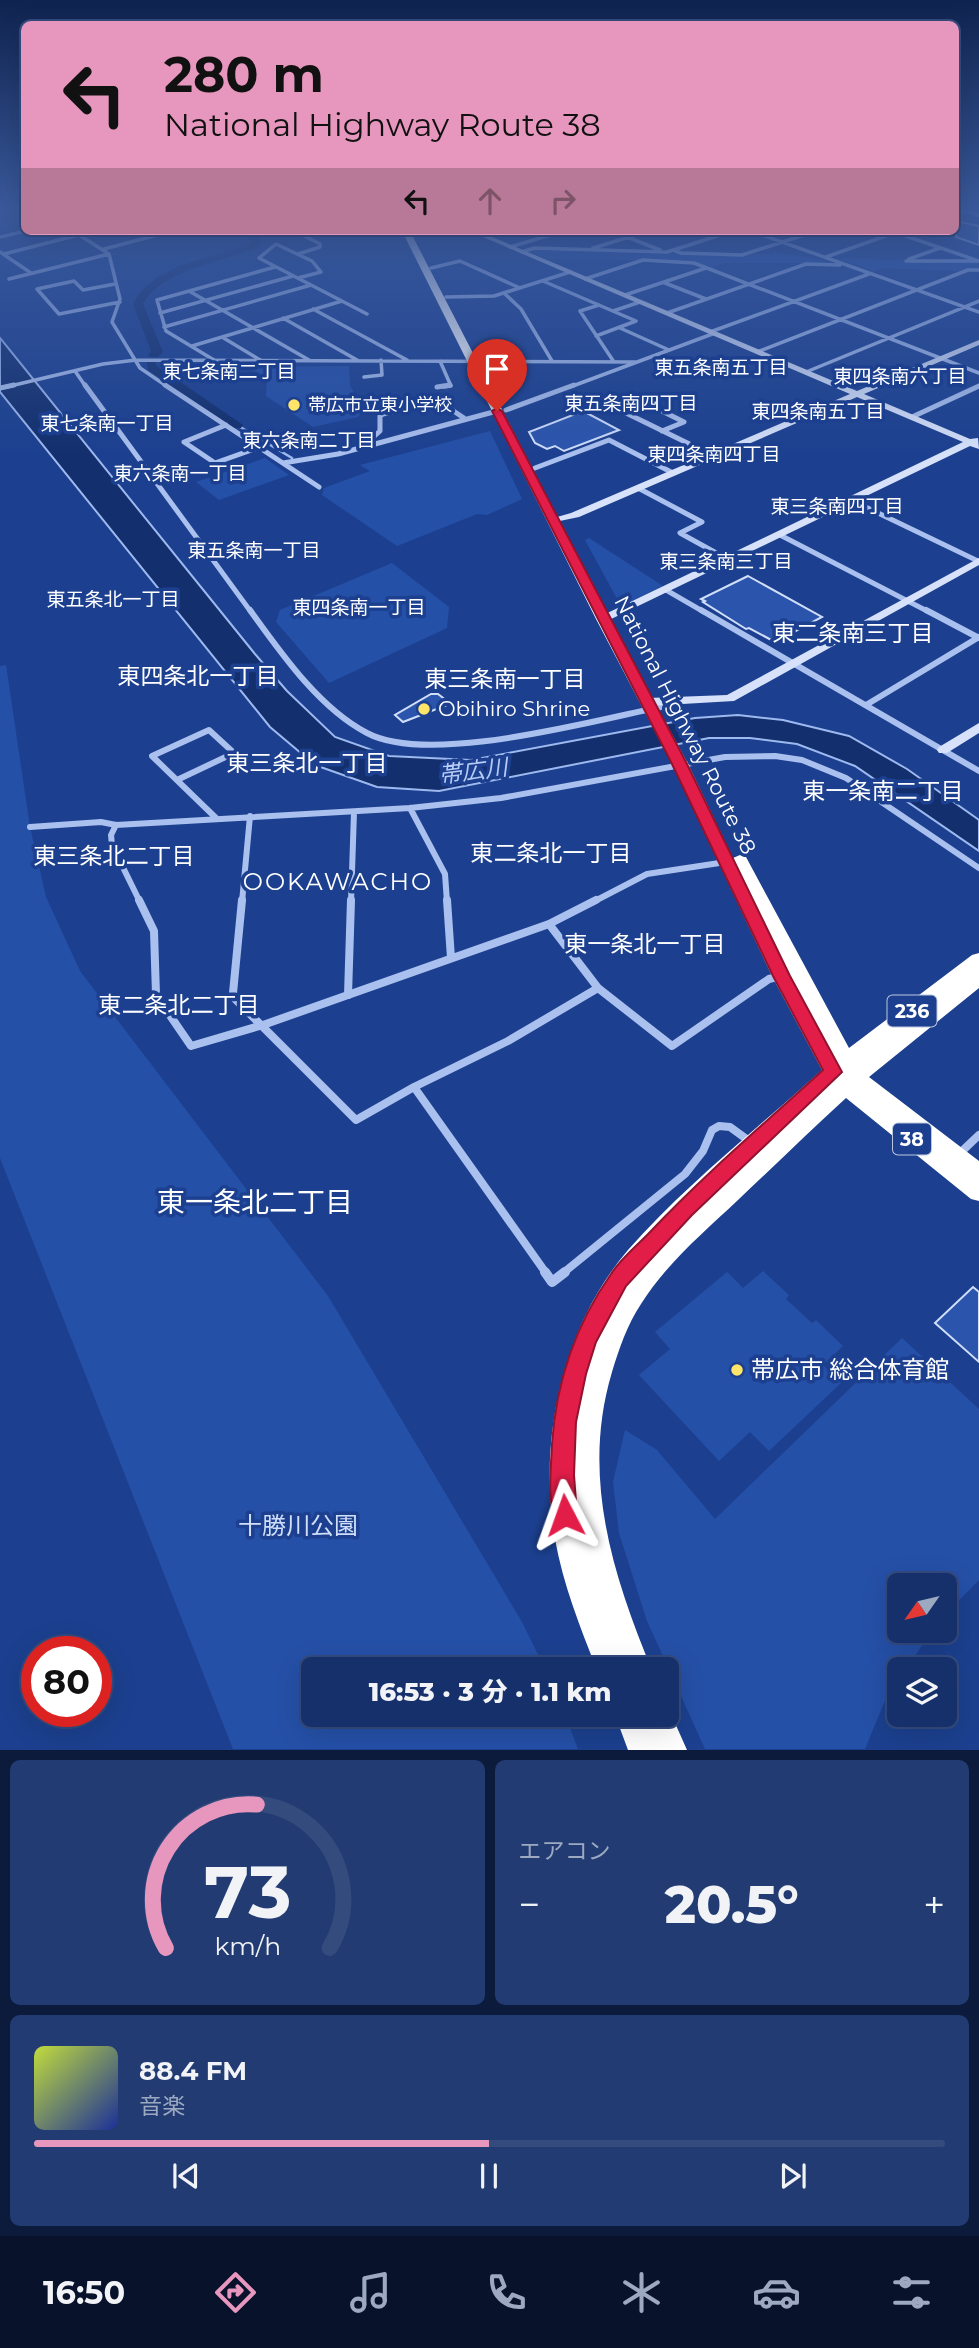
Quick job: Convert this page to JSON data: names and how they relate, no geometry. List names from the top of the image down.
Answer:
{
  "streets": {
    "highway": ["National Highway Route 38", "236", "38"]
  },
  "crossings": [
    ["National Highway Route 38", "236"]
  ],
  "districts": [
    "東五条南五丁目",
    "東七条南二丁目",
    "東四条南六丁目",
    "東五条南四丁目",
    "東四条南五丁目",
    "東七条南一丁目",
    "東六条南二丁目",
    "東四条南四丁目",
    "東六条南一丁目",
    "東三条南四丁目",
    "東五条南一丁目",
    "東三条南三丁目",
    "東五条北一丁目",
    "東四条南一丁目",
    "東二条南三丁目",
    "東四条北一丁目",
    "東三条南一丁目",
    "東三条北一丁目",
    "東一条南二丁目",
    "東二条北一丁目",
    "東三条北二丁目",
    "OOKAWACHO",
    "東一条北一丁目",
    "東二条北二丁目",
    "東一条北二丁目"
  ],
  "water": ["帯広川"],
  "parks": ["十勝川公園"],
  "places": ["帯広市立東小学校", "Obihiro Shrine", "帯広市 総合体育館"],
  "north": "bottom left",
  "page": {
    "turn": ["280 m", "National Highway Route 38"],
    "limit": "80",
    "trip": "16:53 · 3 分 · 1.1 km",
    "tile": "エアコン",
    "heat": ["−", "20.5°", "+"],
    "song": ["88.4 FM", "音楽"],
    "tabs": "16:50",
    "gauge": ["73", "km/h"]
  }
}
